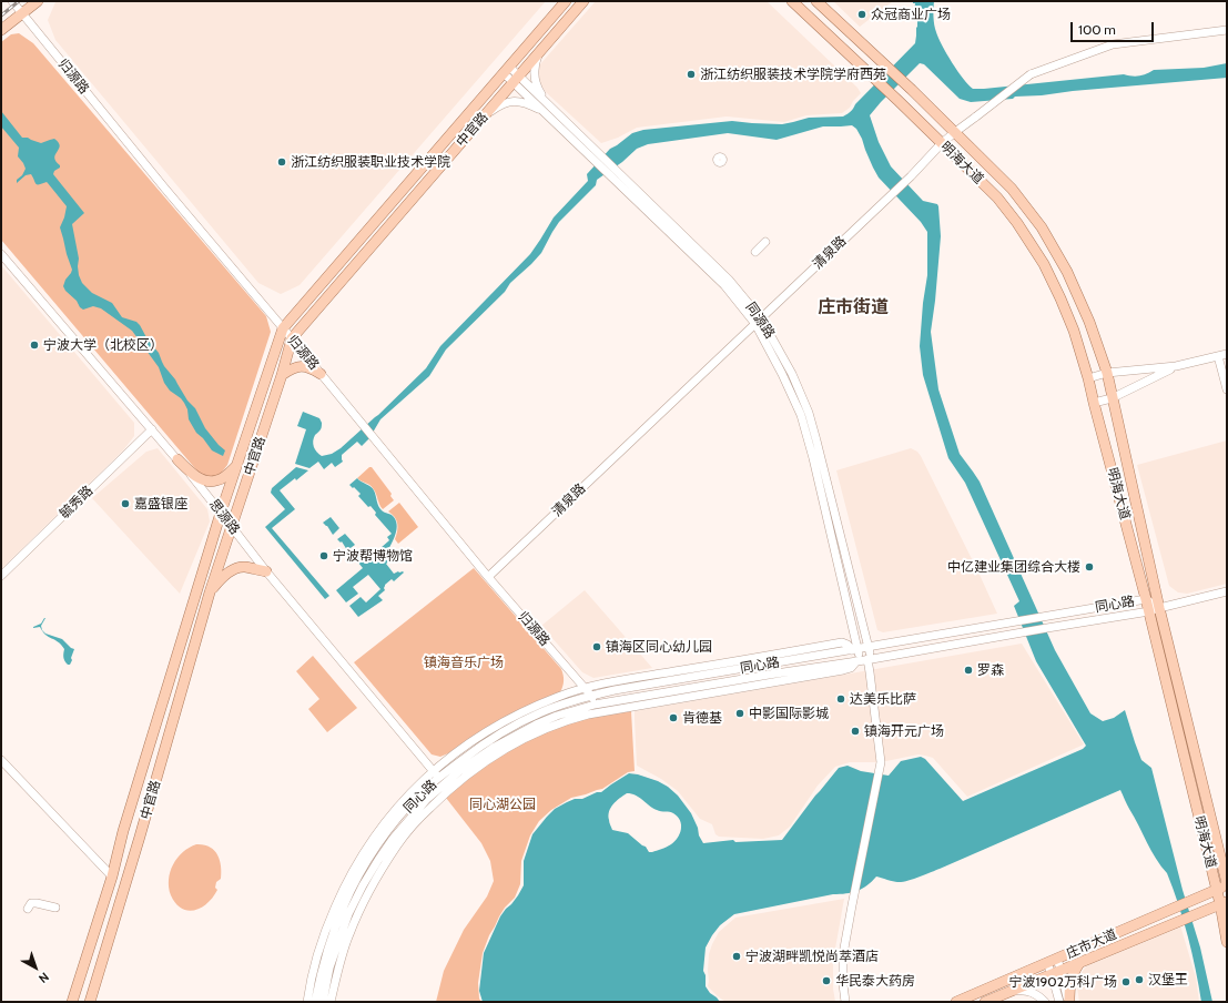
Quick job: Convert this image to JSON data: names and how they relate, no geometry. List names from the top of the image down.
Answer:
{
  "streets": {
    "main road": ["中官路", "明海大道", "庄市大道"],
    "street": [
      "归源路",
      "清泉路",
      "同源路",
      "毓秀路",
      "思源路",
      "同心路"
    ]
  },
  "crossings": [
    ["归源路", "中官路"],
    ["归源路", "清泉路"],
    ["归源路", "同心路"],
    ["中官路", "同源路"],
    ["中官路", "思源路"],
    ["明海大道", "清泉路"],
    ["明海大道", "同心路"],
    ["明海大道", "庄市大道"],
    ["清泉路", "同源路"],
    ["同源路", "同心路"],
    ["毓秀路", "思源路"],
    ["思源路", "同心路"]
  ],
  "districts": ["庄市街道"],
  "parks": ["镇海音乐广场", "同心湖公园"],
  "places": [
    "众冠商业广场",
    "浙江纺织服装技术学院学府西苑",
    "浙江纺织服装职业技术学院",
    "宁波大学（北校区）",
    "嘉盛银座",
    "宁波帮博物馆",
    "中亿建业集团综合大楼",
    "镇海区同心幼儿园",
    "罗森",
    "达美乐比萨",
    "中影国际影城",
    "肯德基",
    "镇海开元广场",
    "宁波湖畔凯悦尚萃酒店",
    "汉堡王",
    "华民泰大药房",
    "宁波1902万科广场"
  ],
  "scale_bar": "100 m",
  "north": "bottom right"
}
